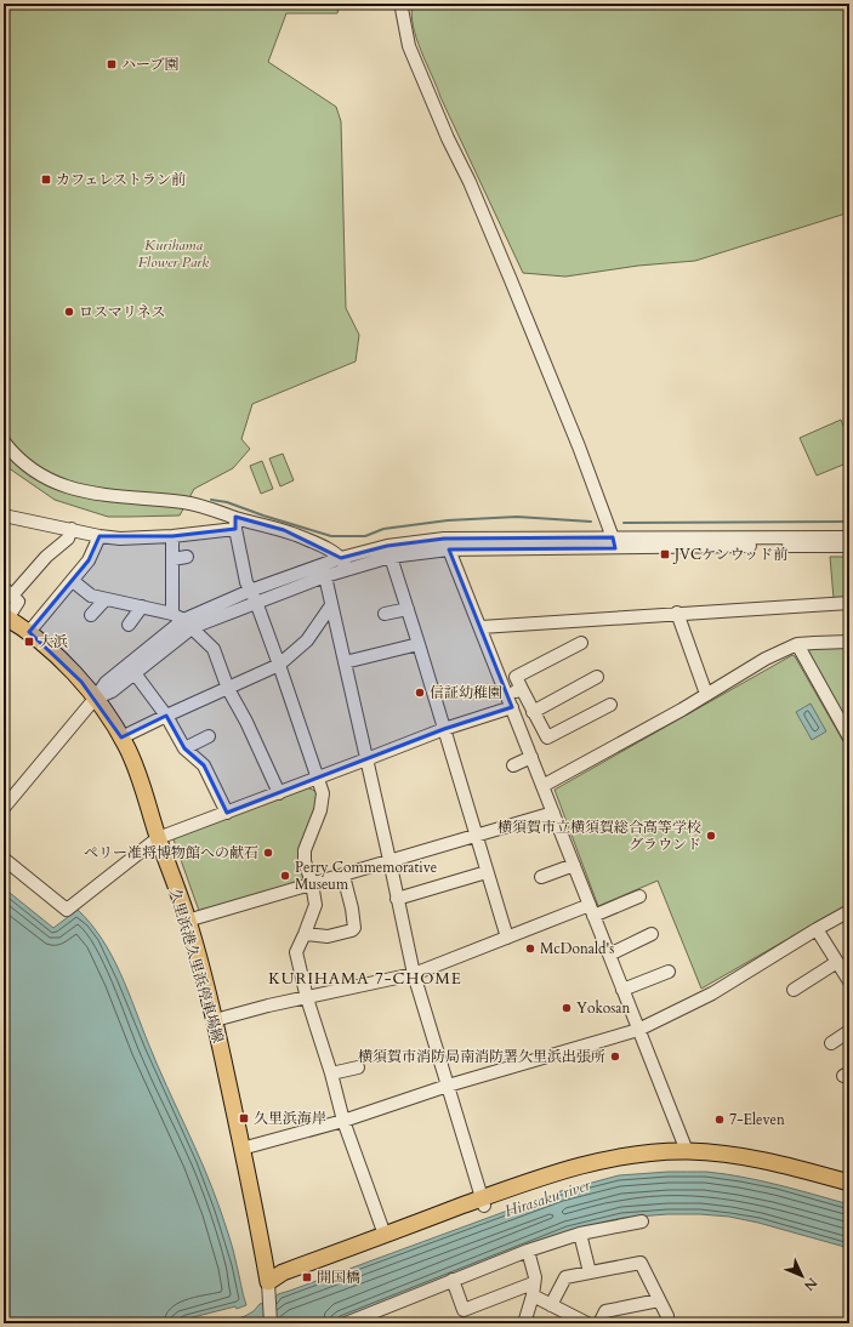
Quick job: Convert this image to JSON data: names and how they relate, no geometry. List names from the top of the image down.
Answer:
{
  "streets": {
    "main road": ["久里浜港久里浜停車場線"]
  },
  "districts": ["KURIHAMA 7-CHOME"],
  "water": ["Hirasaku river"],
  "parks": ["Kurihama Flower Park"],
  "places": {
    "transit": [
      "ハーブ園",
      "カフェレストラン前",
      "JVCケンウッド前",
      "大浜",
      "久里浜海岸",
      "開国橋"
    ],
    "other": [
      "ロスマリネス",
      "信証幼稚園",
      "横須賀市立横須賀総合高等学校 グラウンド",
      "ペリー准将博物館への献石",
      "Perry Commemorative Museum",
      "McDonald's",
      "Yokosan",
      "横須賀市消防局南消防署久里浜出張所",
      "7-Eleven"
    ]
  },
  "north": "bottom right"
}
